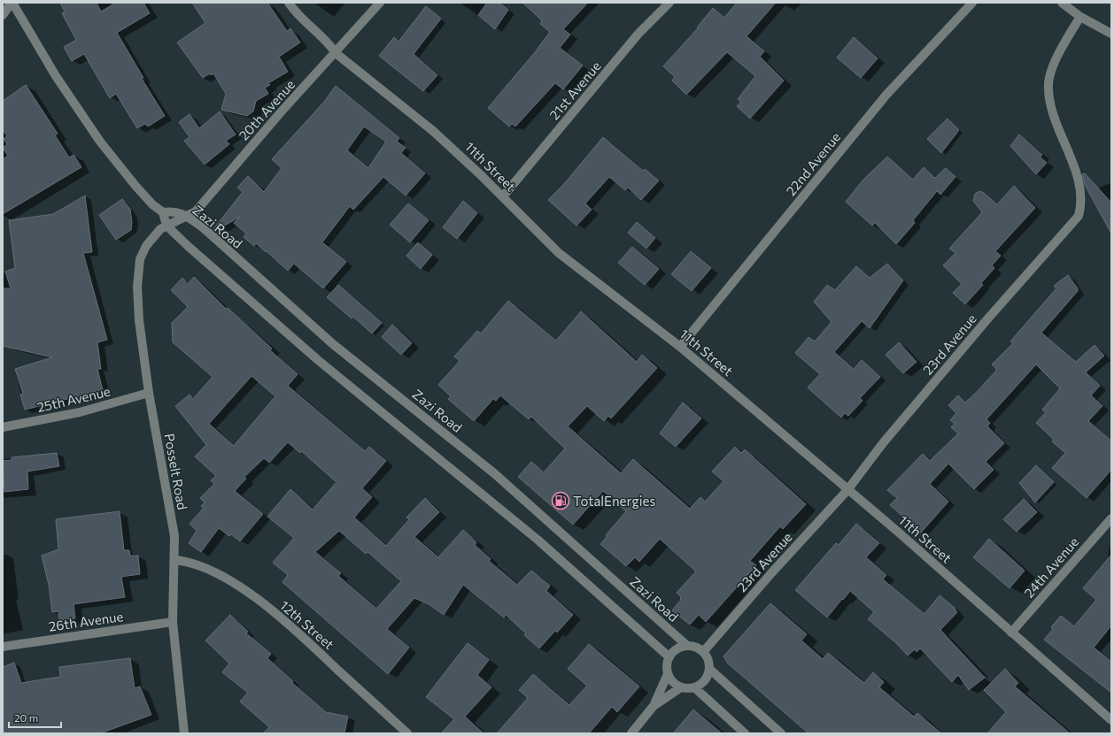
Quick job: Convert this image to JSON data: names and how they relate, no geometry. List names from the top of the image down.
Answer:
{
  "streets": {
    "street": [
      "21st Avenue",
      "20th Avenue",
      "22nd Avenue",
      "11th Street",
      "Zazi Road",
      "23rd Avenue",
      "25th Avenue",
      "Posselt Road",
      "24th Avenue",
      "26th Avenue",
      "12th Street"
    ]
  },
  "crossings": [
    ["21st Avenue", "11th Street"],
    ["20th Avenue", "11th Street"],
    ["20th Avenue", "Zazi Road"],
    ["20th Avenue", "Posselt Road"],
    ["22nd Avenue", "11th Street"],
    ["11th Street", "23rd Avenue"],
    ["11th Street", "24th Avenue"],
    ["Zazi Road", "23rd Avenue"],
    ["25th Avenue", "Posselt Road"],
    ["Posselt Road", "26th Avenue"],
    ["Posselt Road", "12th Street"]
  ],
  "places": {
    "fuel station": ["TotalEnergies"]
  },
  "scale_bar": "20 m"
}
